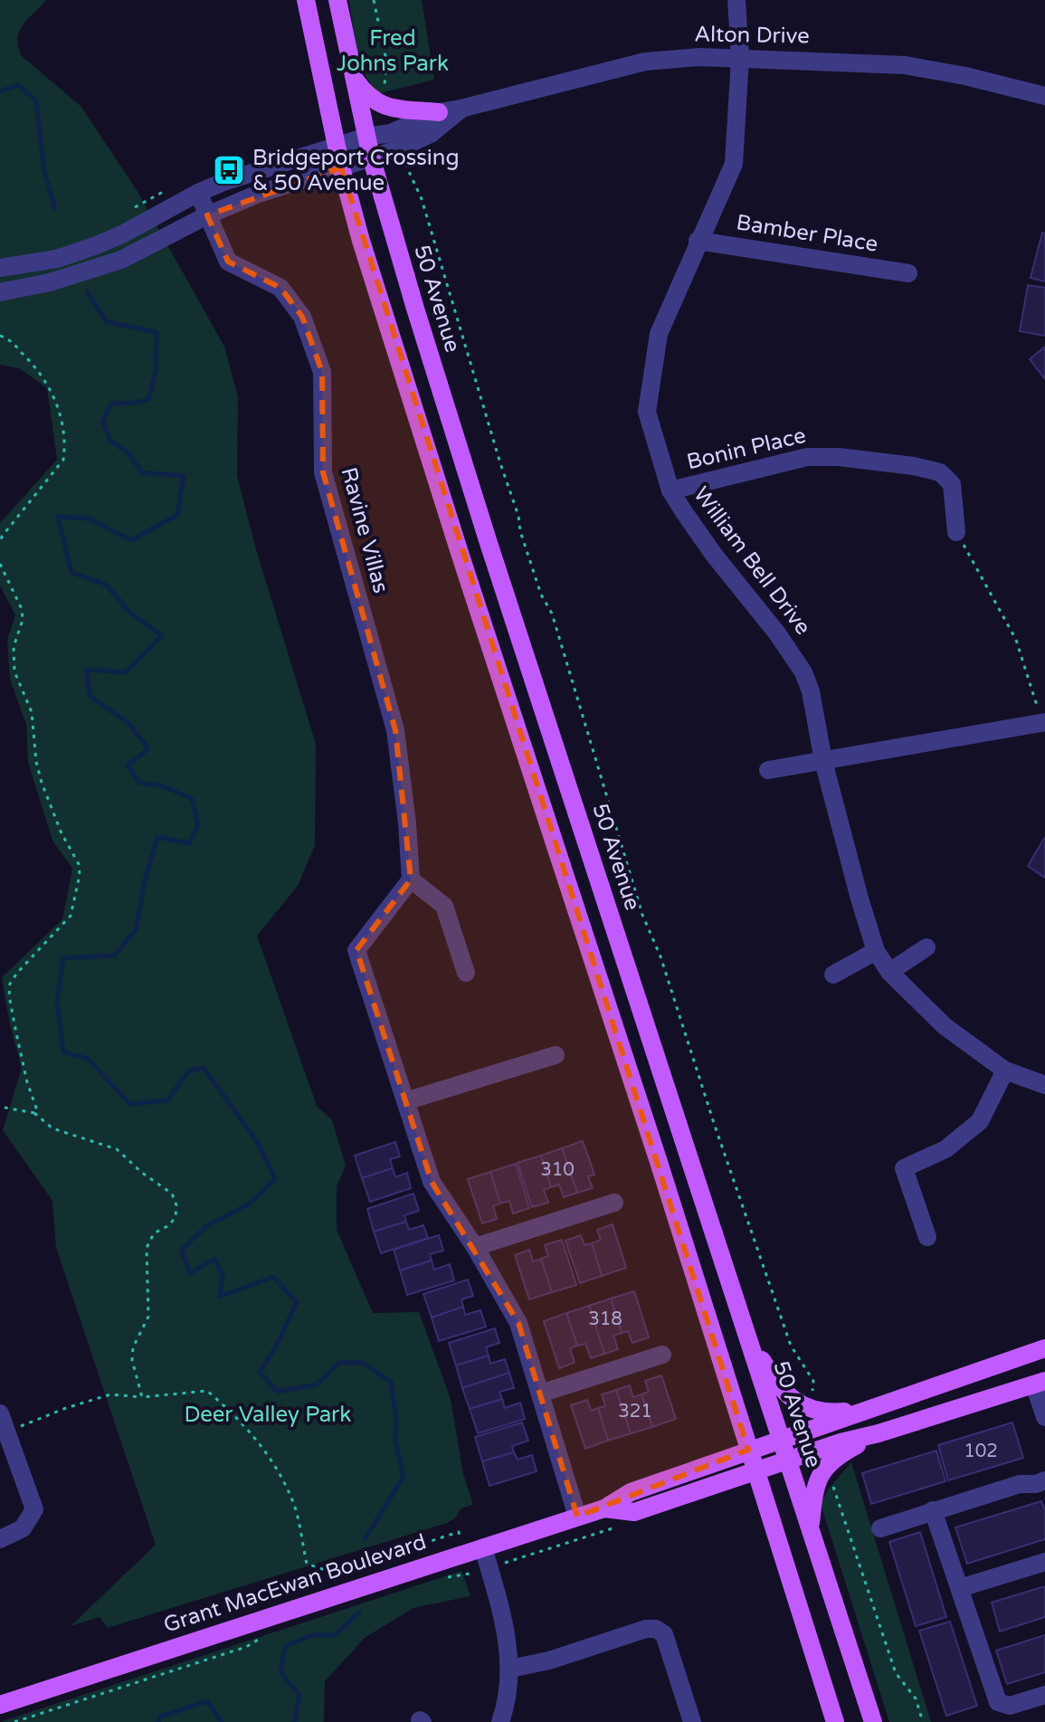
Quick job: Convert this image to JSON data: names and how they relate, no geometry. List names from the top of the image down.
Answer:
{
  "streets": {
    "main road": ["50 Avenue", "Grant MacEwan Boulevard"],
    "street": [
      "Alton Drive",
      "Bamber Place",
      "Bonin Place",
      "Ravine Villas",
      "William Bell Drive"
    ]
  },
  "crossings": [
    ["Alton Drive", "50 Avenue"],
    ["Alton Drive", "Ravine Villas"],
    ["Alton Drive", "William Bell Drive"],
    ["Bamber Place", "William Bell Drive"],
    ["50 Avenue", "Grant MacEwan Boulevard"],
    ["Bonin Place", "William Bell Drive"]
  ],
  "parks": ["Fred Johns Park", "Deer Valley Park"],
  "places": {
    "bus stop": ["Bridgeport Crossing & 50 Avenue"]
  },
  "house_numbers": [
    "310",
    "318",
    "321",
    "102"
  ]
}
